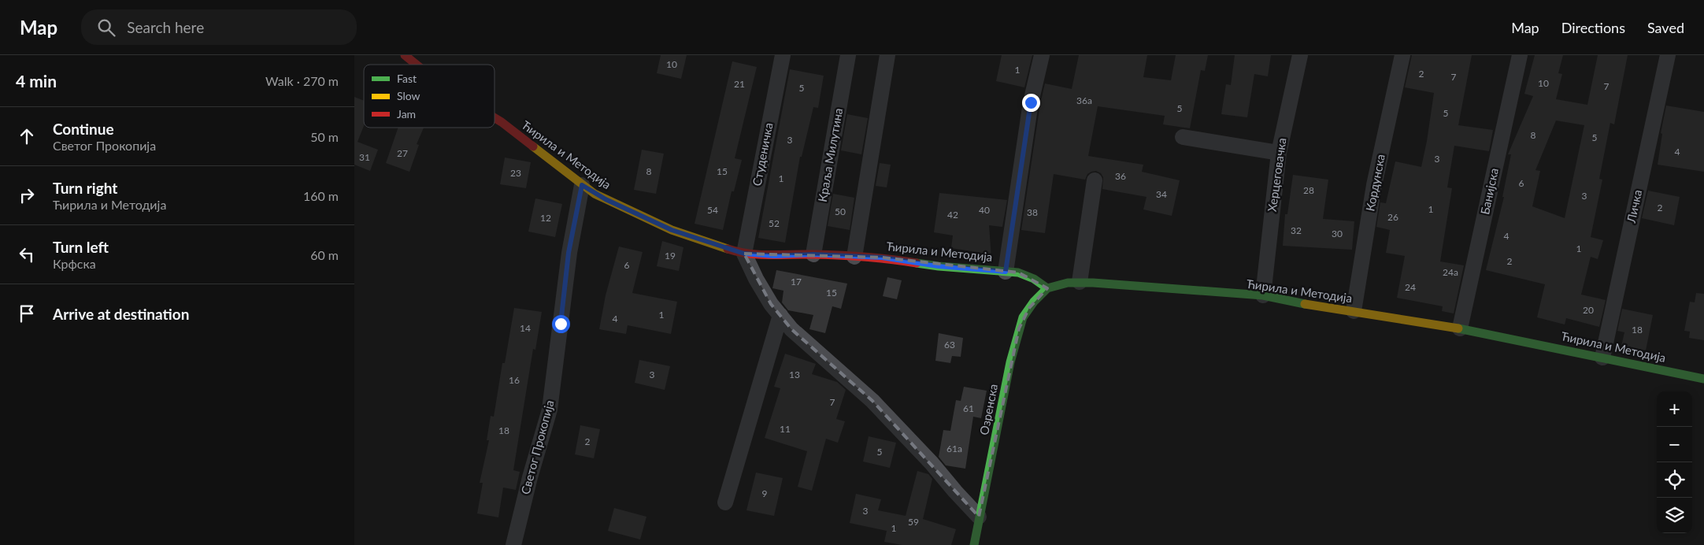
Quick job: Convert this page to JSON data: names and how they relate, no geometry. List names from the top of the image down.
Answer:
{
  "streets": {
    "street": [
      "Студеничка",
      "Ћирила и Методија",
      "Краља Милутина",
      "Херцеговачка",
      "Кордунска",
      "Банијска",
      "Личка",
      "Озренска",
      "Светог Прокопија"
    ]
  },
  "crossings": [
    ["Студеничка", "Ћирила и Методија"],
    ["Ћирила и Методија", "Краља Милутина"],
    ["Ћирила и Методија", "Херцеговачка"],
    ["Ћирила и Методија", "Кордунска"],
    ["Ћирила и Методија", "Банијска"],
    ["Ћирила и Методија", "Личка"],
    ["Ћирила и Методија", "Озренска"],
    ["Ћирила и Методија", "Светог Прокопија"]
  ],
  "house_numbers": [
    "10",
    "1",
    "2",
    "7",
    "10",
    "21",
    "7",
    "5",
    "36a",
    "5",
    "5",
    "8",
    "5",
    "3",
    "4",
    "27",
    "31",
    "3",
    "8",
    "15",
    "23",
    "36",
    "1",
    "6",
    "28",
    "34",
    "3",
    "2",
    "1",
    "54",
    "40",
    "50",
    "38",
    "42",
    "26",
    "12",
    "52",
    "32",
    "30",
    "4",
    "1",
    "19",
    "2",
    "6",
    "24a",
    "17",
    "24",
    "15",
    "20",
    "1",
    "4",
    "14",
    "18",
    "63",
    "3",
    "13",
    "16",
    "7",
    "61",
    "11",
    "18",
    "2",
    "61a",
    "5",
    "9",
    "3",
    "59",
    "1"
  ],
  "legend": ["Fast", "Slow", "Jam"],
  "page": {
    "header": "Map",
    "search": "Search here",
    "nav": ["Map", "Directions", "Saved"],
    "heading": ["4 min", "Walk · 270 m"],
    "list": [
      ["Continue", "Светог Прокопија", "50 m"],
      ["Turn right", "Ћирила и Методија", "160 m"],
      ["Turn left", "Крфска", "60 m"],
      "Arrive at destination"
    ],
    "map_buttons": ["+", "−"]
  }
}
